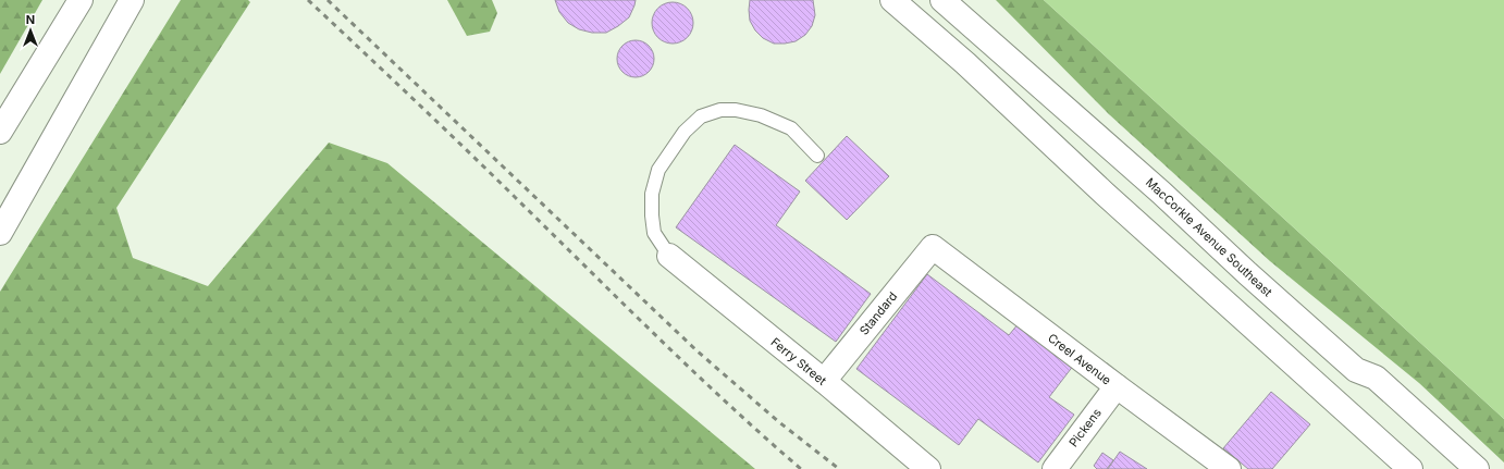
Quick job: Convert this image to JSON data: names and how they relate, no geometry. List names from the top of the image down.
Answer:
{
  "streets": {
    "main road": [
      "MacCorkle Avenue Southeast",
      "Standard",
      "Creel Avenue",
      "Ferry Street",
      "Pickens"
    ]
  },
  "crossings": [
    ["Standard", "Creel Avenue"],
    ["Standard", "Ferry Street"],
    ["Creel Avenue", "Pickens"]
  ],
  "north": "top"
}
